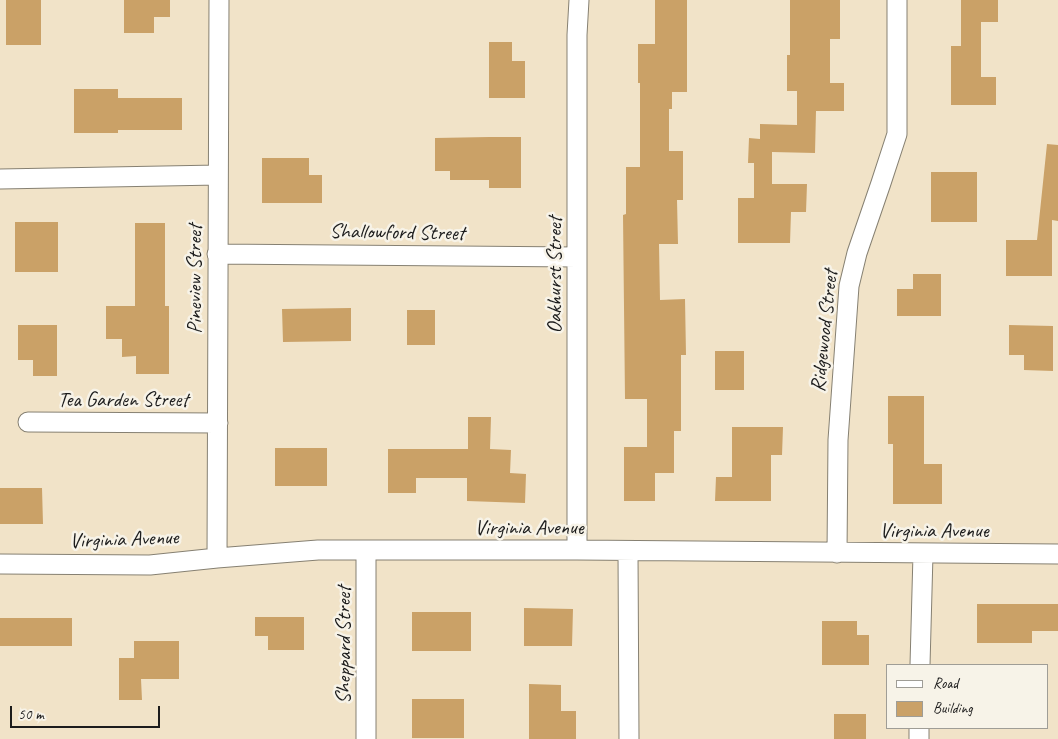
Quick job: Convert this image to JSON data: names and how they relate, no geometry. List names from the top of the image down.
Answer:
{
  "streets": {
    "street": [
      "Shallowford Street",
      "Oakhurst Street",
      "Pineview Street",
      "Ridgewood Street",
      "Tea Garden Street",
      "Virginia Avenue",
      "Sheppard Street"
    ]
  },
  "crossings": [
    ["Shallowford Street", "Oakhurst Street"],
    ["Shallowford Street", "Pineview Street"],
    ["Oakhurst Street", "Virginia Avenue"],
    ["Pineview Street", "Tea Garden Street"],
    ["Pineview Street", "Virginia Avenue"],
    ["Ridgewood Street", "Virginia Avenue"],
    ["Virginia Avenue", "Sheppard Street"]
  ],
  "legend": ["Road", "Building"],
  "scale_bar": "50 m"
}
